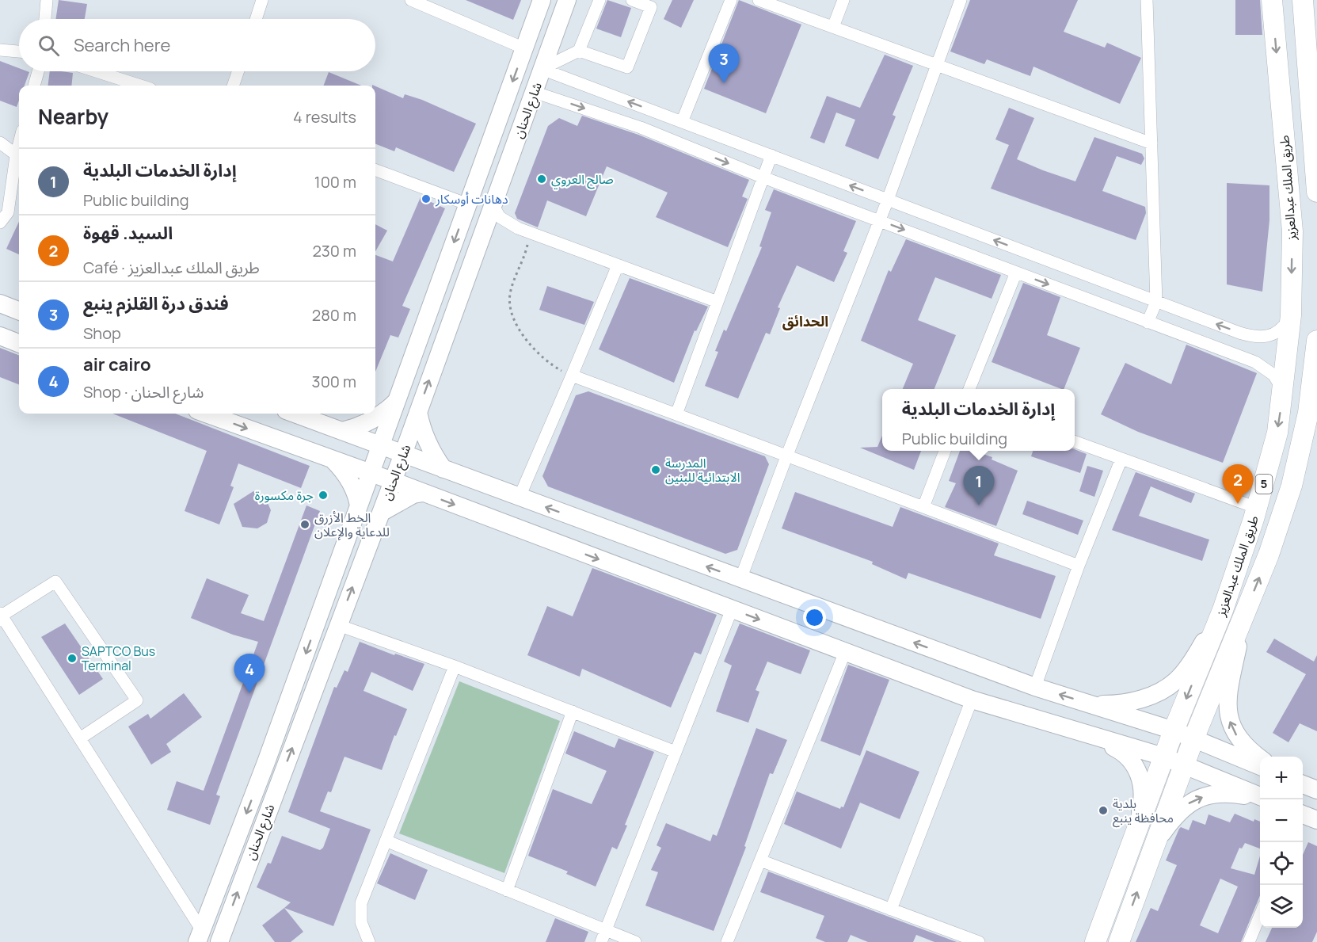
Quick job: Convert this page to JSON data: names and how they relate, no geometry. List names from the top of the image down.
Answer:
{
  "streets": {
    "highway": ["طريق الملك عبدالعزيز", "5"],
    "main road": ["شارع الحنان"]
  },
  "districts": ["الحدائق"],
  "places": [
    "صالح العروي",
    "دهانات أوسكار",
    "المدرسة الابتدائية للبنين",
    "جرة مكسورة",
    "الخط الأزرق للدعاية والإعلان",
    "SAPTCO Bus Terminal",
    "بلدية محافظة ينبع"
  ],
  "page": {
    "search": "Search here",
    "pins": [
      "3",
      "2",
      "1",
      "4"
    ],
    "heading": ["Nearby", "4 results"],
    "list": [
      {
        "mark": "1",
        "name": "إدارة الخدمات البلدية",
        "note": "Public building",
        "value": "100 m"
      },
      {
        "mark": "2",
        "name": "السيد. قهوة",
        "note": "Café · طريق الملك عبدالعزيز",
        "value": "230 m"
      },
      {
        "mark": "3",
        "name": "فندق درة القلزم ينبع",
        "note": "Shop",
        "value": "280 m"
      },
      {
        "mark": "4",
        "name": "air cairo",
        "note": "Shop · شارع الحنان",
        "value": "300 m"
      }
    ],
    "popup": ["إدارة الخدمات البلدية", "Public building"],
    "map_buttons": ["+", "−"]
  }
}
